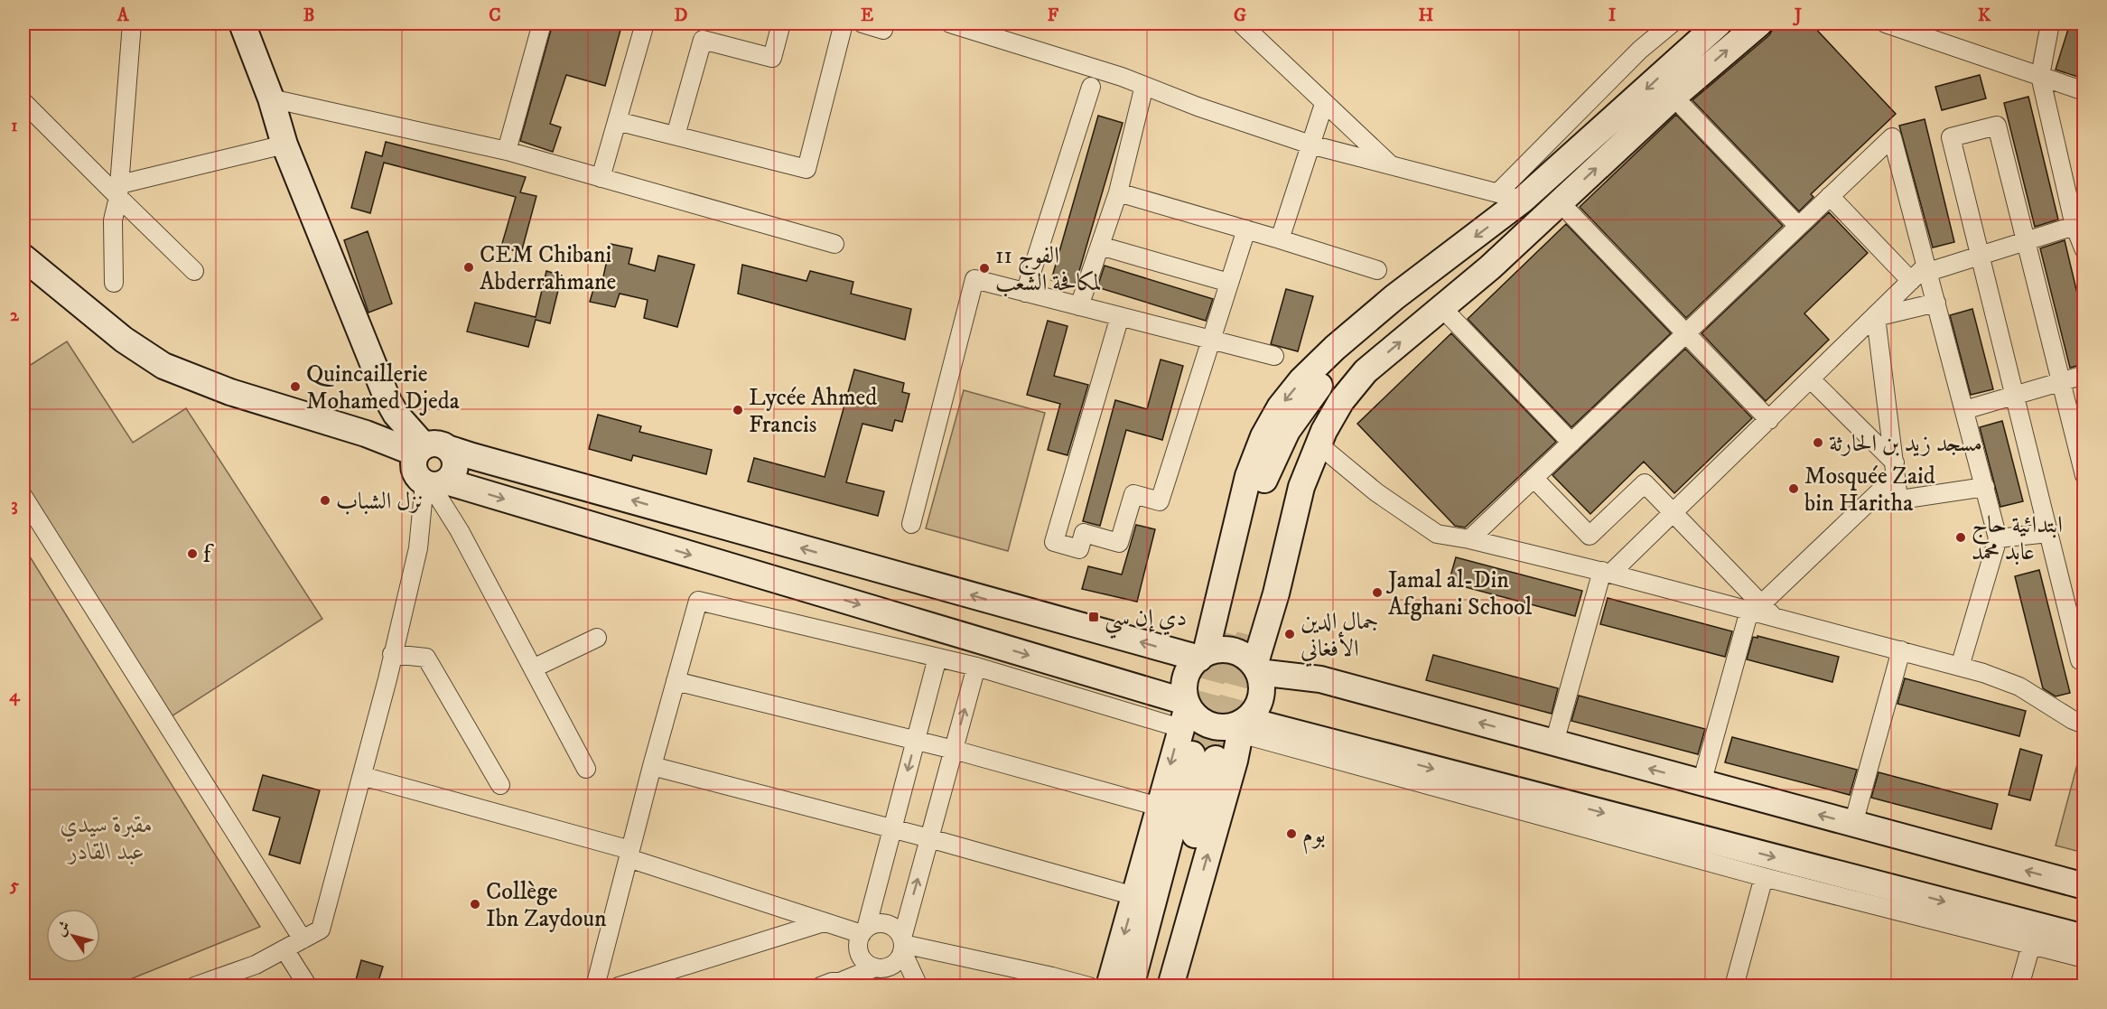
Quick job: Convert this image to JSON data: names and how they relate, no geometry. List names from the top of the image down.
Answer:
{
  "parks": ["مقبرة سيدي عبد القادر"],
  "places": {
    "other": [
      "CEM Chibani Abderrahmane",
      "الفوج 11 لمكافحة الشعب",
      "Quincaillerie Mohamed Djeda",
      "Lycée Ahmed Francis",
      "مسجد زيد بن الحارثة",
      "Mosquée Zaid bin Haritha",
      "نزل الشباب",
      "ابتدائية حاج عابد محمد",
      "f",
      "Jamal al-Din Afghani School",
      "جمال الدين الأفغاني",
      "بوم",
      "Collège Ibn Zaydoun"
    ],
    "transit": ["دي إن سي"]
  },
  "north": "top left",
  "grid": {
    "columns": [
      "A",
      "B",
      "C",
      "D",
      "E",
      "F",
      "G",
      "H",
      "I",
      "J",
      "K"
    ],
    "rows": [
      "1",
      "2",
      "3",
      "4",
      "5"
    ]
  }
}
